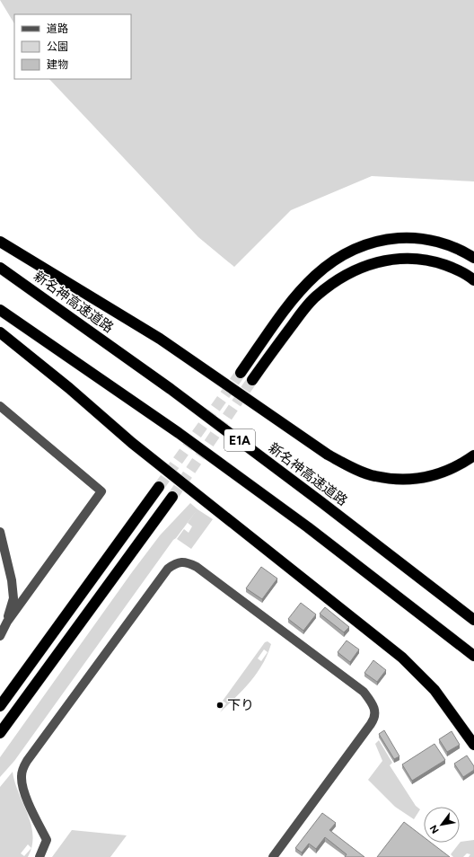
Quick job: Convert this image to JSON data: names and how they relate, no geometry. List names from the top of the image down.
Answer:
{
  "streets": {
    "highway": ["新名神高速道路", "E1A"]
  },
  "places": ["下り"],
  "legend": ["道路", "公園", "建物"],
  "north": "bottom left"
}
